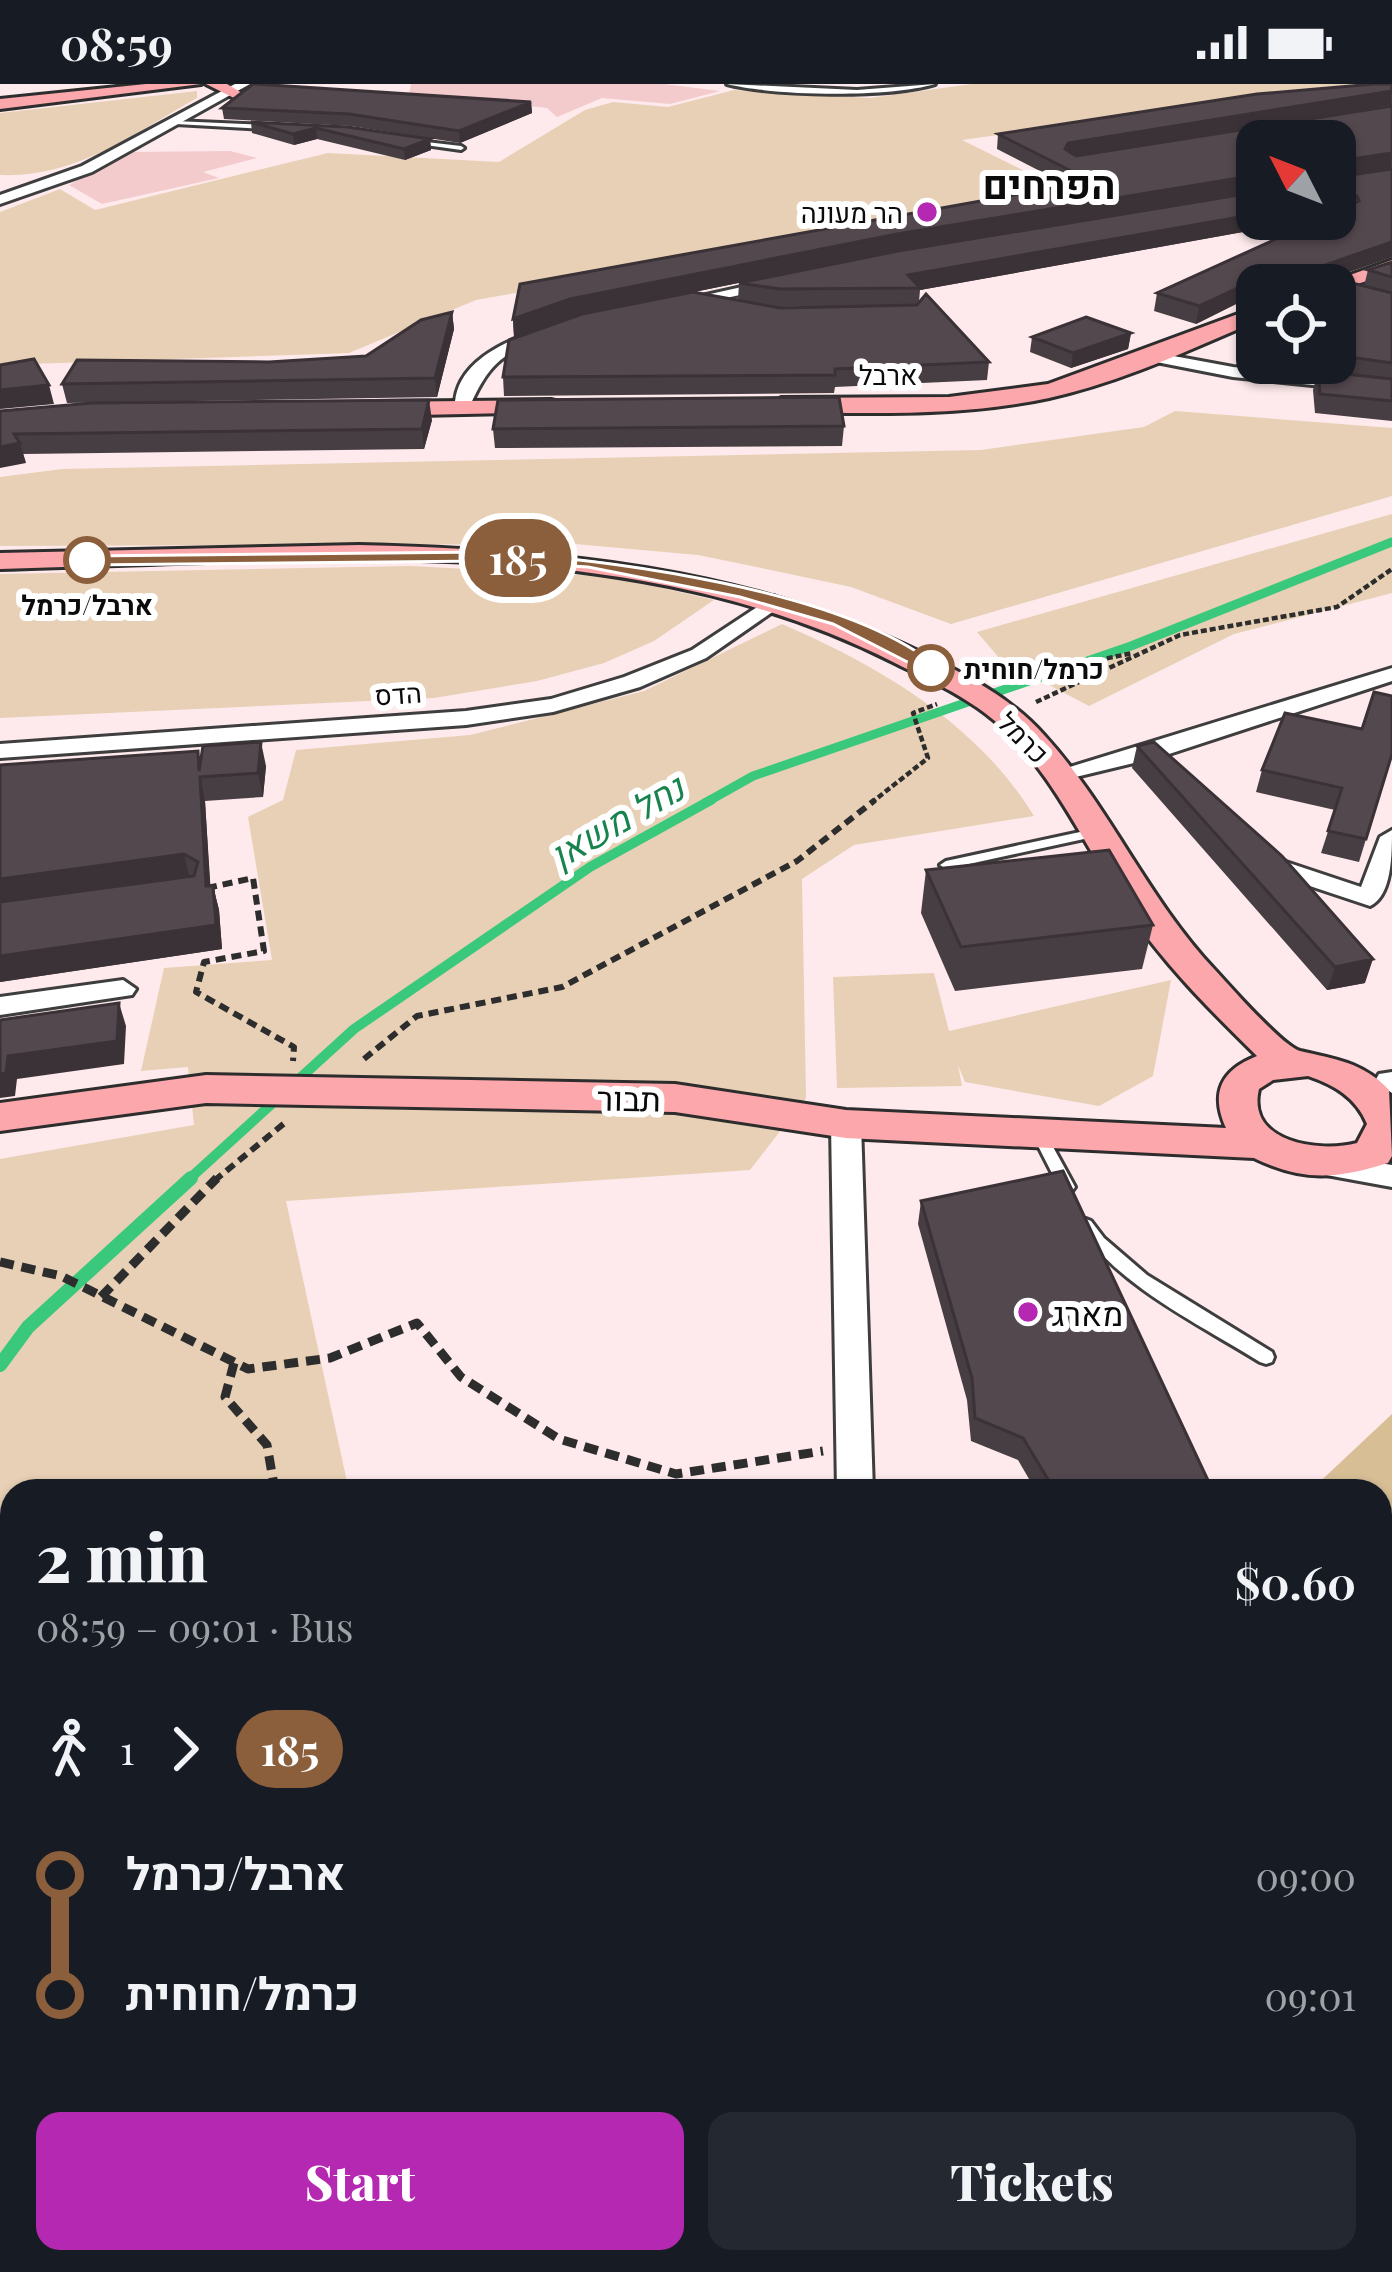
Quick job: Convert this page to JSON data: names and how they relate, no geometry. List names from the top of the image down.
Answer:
{
  "streets": {
    "street": [
      "ארבל",
      "הדס",
      "כרמל",
      "תבור"
    ]
  },
  "crossings": [
    ["הדס", "כרמל"],
    ["כרמל", "תבור"]
  ],
  "districts": ["הפרחים"],
  "water": ["נחל משאן"],
  "places": [
    "הר מעונה",
    "ארבל/כרמל",
    "כרמל/חוחית",
    "מארג"
  ],
  "lines": ["bus line 185"],
  "north": "top left",
  "page": {
    "status": "08:59",
    "on_map": "185",
    "heading": ["2 min", "08:59 – 09:01 · Bus", "$0.60"],
    "legs": ["1", "185"],
    "list": [
      {
        "name": "ארבל/כרמל",
        "value": "09:00"
      },
      {
        "name": "כרמל/חוחית",
        "value": "09:01"
      }
    ],
    "buttons": ["Start", "Tickets"]
  }
}
